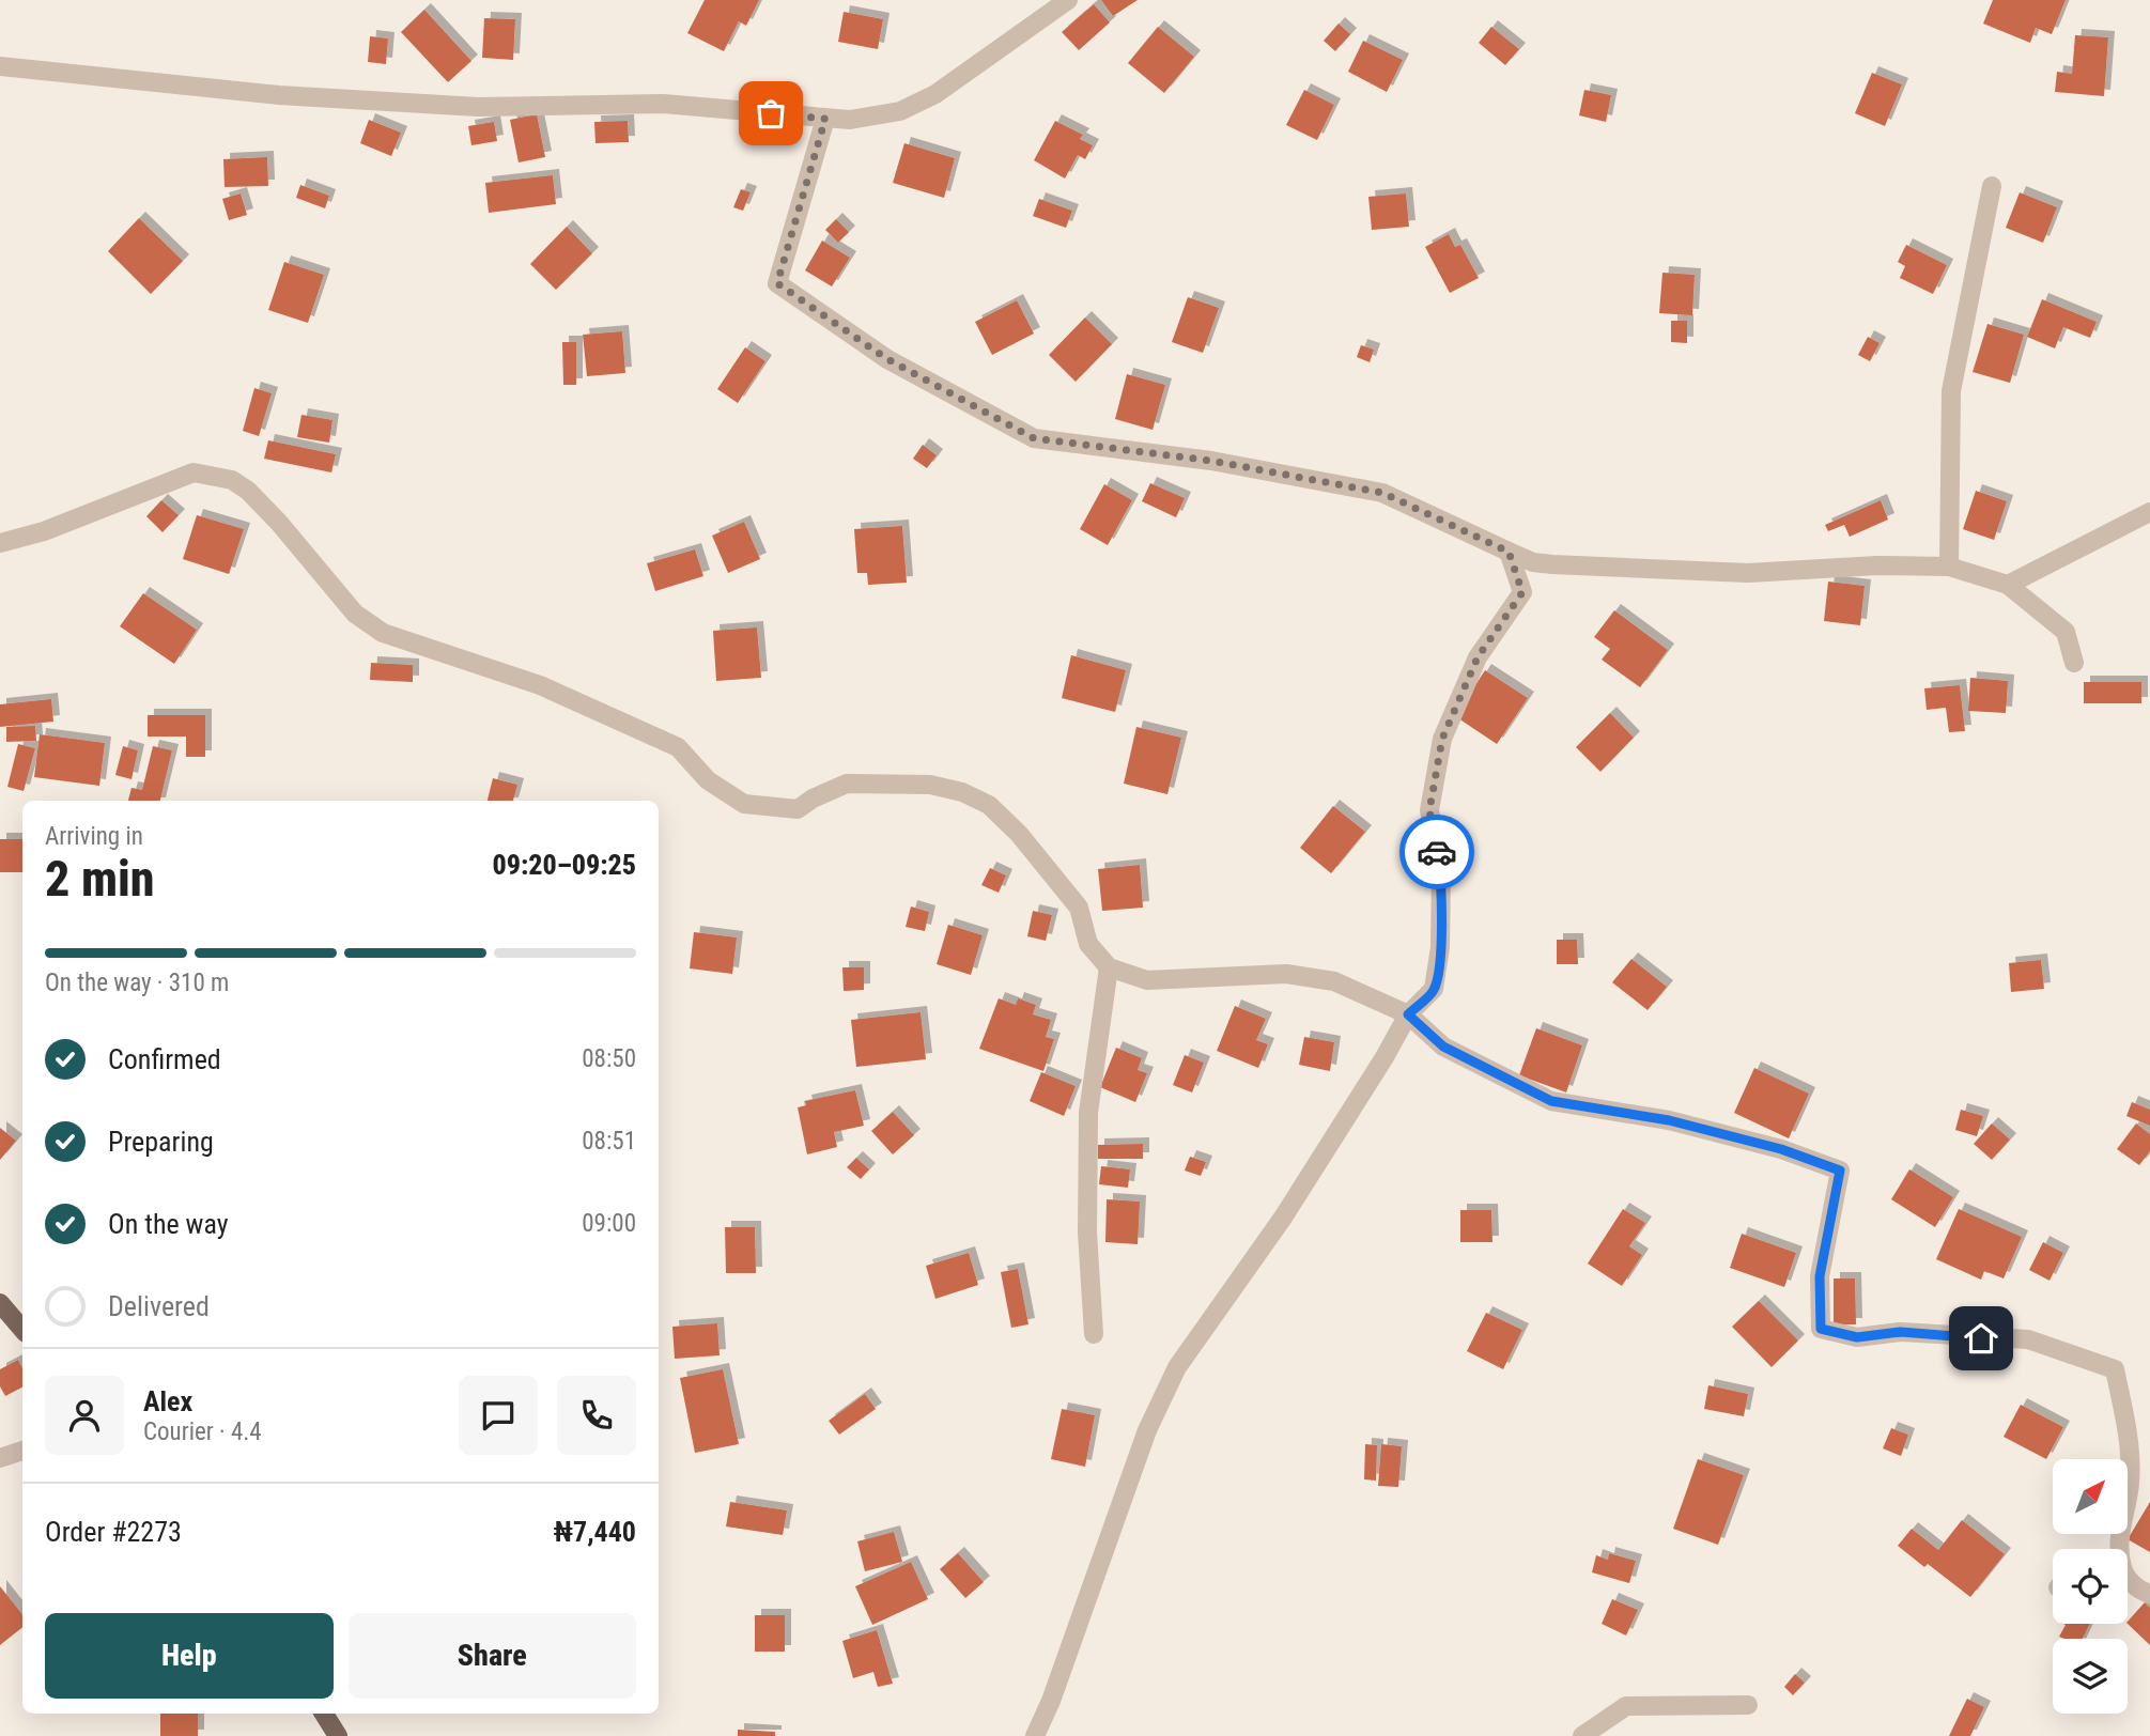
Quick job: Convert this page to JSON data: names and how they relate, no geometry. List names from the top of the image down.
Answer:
{
  "north": "top right",
  "page": {
    "heading": ["2 min", "Arriving in", "09:20–09:25"],
    "panel": [
      "Alex",
      "Courier · 4.4",
      "Order #2273",
      "₦7,440"
    ],
    "bar": "On the way · 310 m",
    "list": [
      ["Confirmed", "08:50"],
      ["Preparing", "08:51"],
      ["On the way", "09:00"],
      "Delivered"
    ],
    "buttons": ["Help", "Share"]
  }
}
